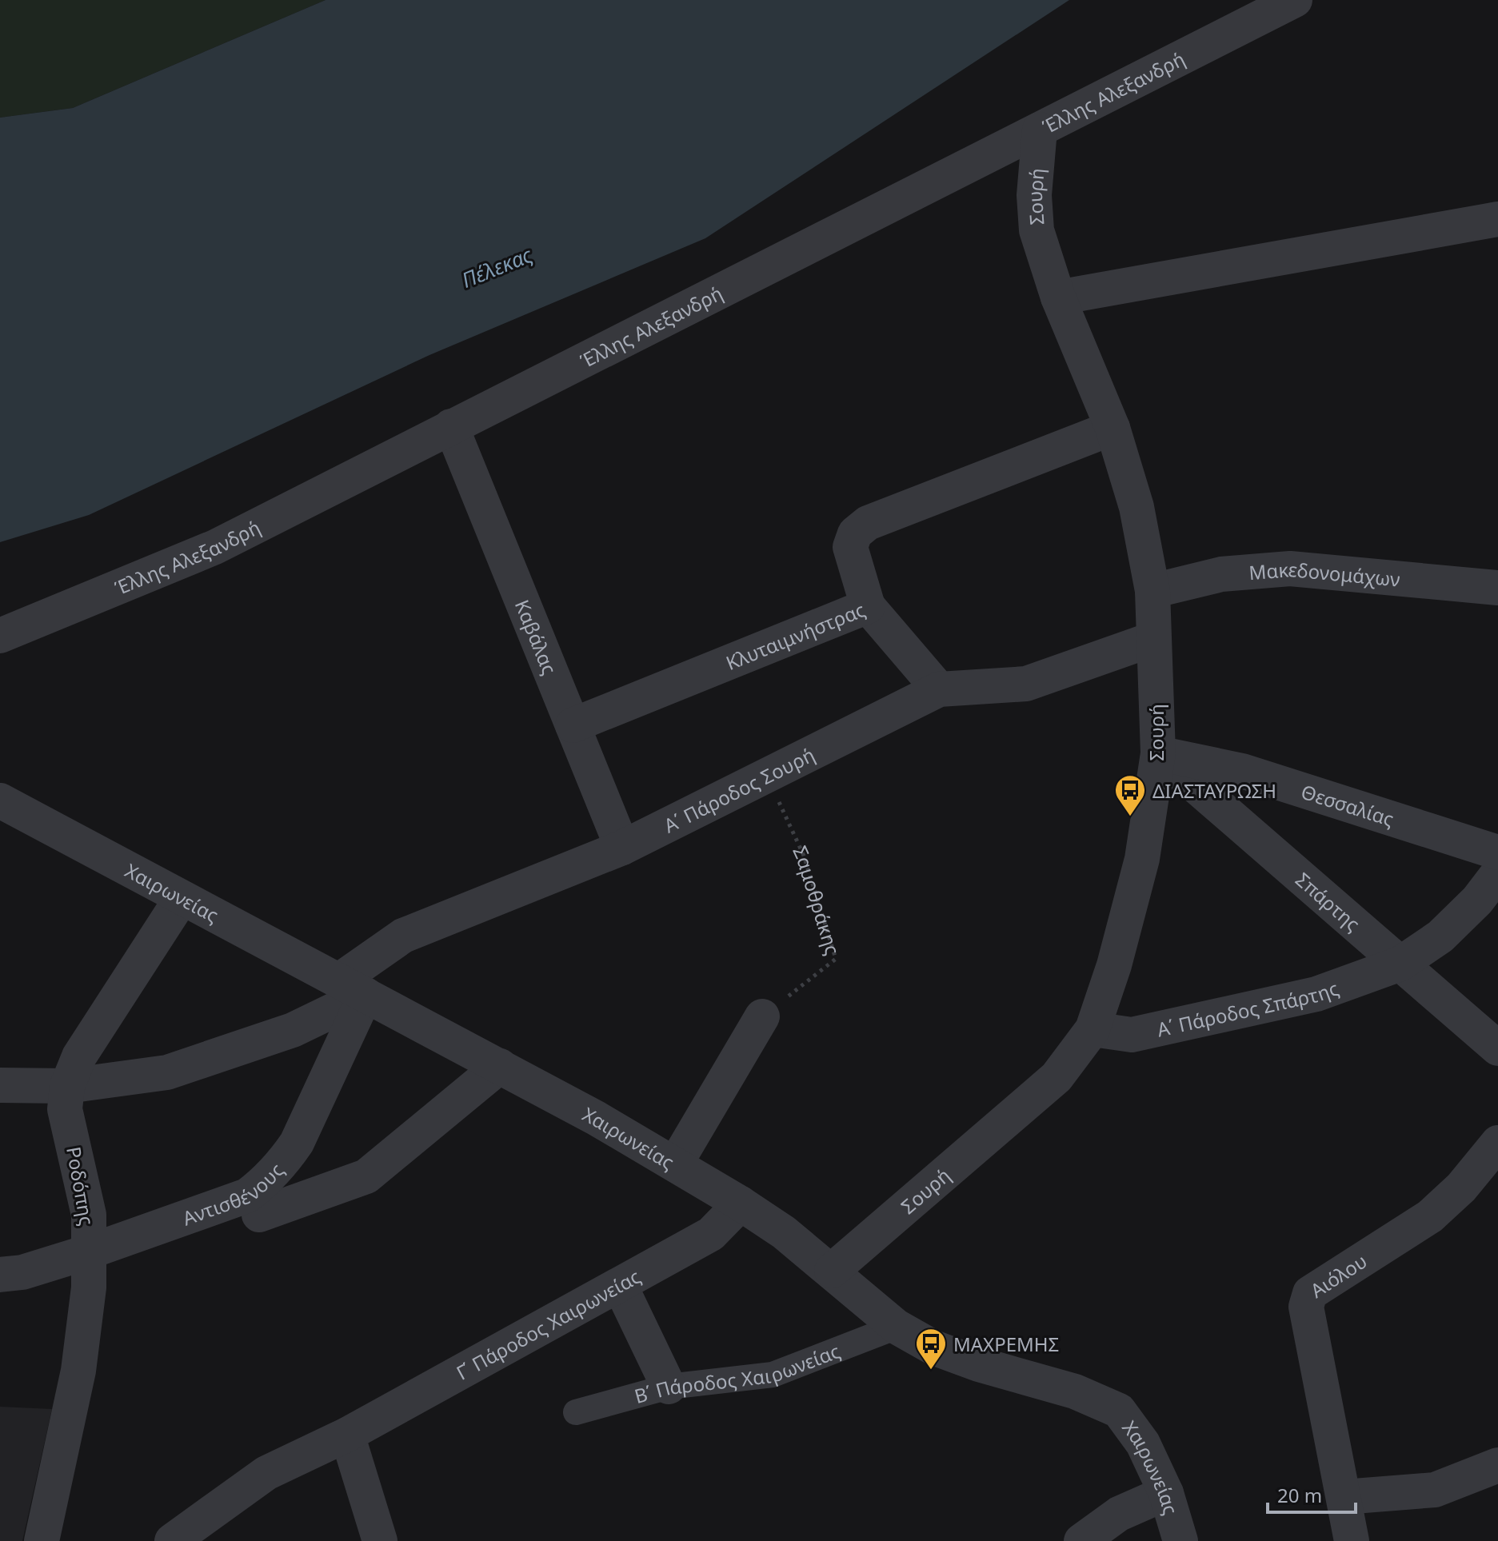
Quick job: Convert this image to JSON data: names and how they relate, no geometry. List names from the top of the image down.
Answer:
{
  "streets": {
    "street": [
      "Έλλης Αλεξανδρή",
      "Σουρή",
      "Μακεδονομάχων",
      "Κλυταιμνήστρας",
      "Καβάλας",
      "Α΄ Πάροδος Σουρή",
      "Θεσσαλίας",
      "Χαιρωνείας",
      "Σπάρτης",
      "Α΄ Πάροδος Σπάρτης",
      "Ροδόπης",
      "Αντισθένους",
      "Αιόλου",
      "Γ΄ Πάροδος Χαιρωνείας",
      "Β΄ Πάροδος Χαιρωνείας"
    ],
    "path": ["Σαμοθράκης"]
  },
  "crossings": [
    ["Έλλης Αλεξανδρή", "Σουρή"],
    ["Έλλης Αλεξανδρή", "Καβάλας"],
    ["Σουρή", "Μακεδονομάχων"],
    ["Σουρή", "Κλυταιμνήστρας"],
    ["Σουρή", "Α΄ Πάροδος Σουρή"],
    ["Σουρή", "Θεσσαλίας"],
    ["Σουρή", "Χαιρωνείας"],
    ["Σουρή", "Σπάρτης"],
    ["Σουρή", "Α΄ Πάροδος Σπάρτης"],
    ["Κλυταιμνήστρας", "Καβάλας"],
    ["Καβάλας", "Α΄ Πάροδος Σουρή"],
    ["Α΄ Πάροδος Σουρή", "Χαιρωνείας"],
    ["Α΄ Πάροδος Σουρή", "Σαμοθράκης"],
    ["Α΄ Πάροδος Σουρή", "Ροδόπης"],
    ["Α΄ Πάροδος Σουρή", "Αντισθένους"],
    ["Θεσσαλίας", "Σπάρτης"],
    ["Χαιρωνείας", "Ροδόπης"],
    ["Χαιρωνείας", "Αντισθένους"],
    ["Χαιρωνείας", "Γ΄ Πάροδος Χαιρωνείας"],
    ["Χαιρωνείας", "Β΄ Πάροδος Χαιρωνείας"],
    ["Σπάρτης", "Α΄ Πάροδος Σπάρτης"],
    ["Ροδόπης", "Αντισθένους"]
  ],
  "water": ["Πέλεκας"],
  "places": {
    "bus stop": ["ΔΙΑΣΤΑΥΡΩΣΗ", "ΜΑΧΡΕΜΗΣ"]
  },
  "scale_bar": "20 m"
}
